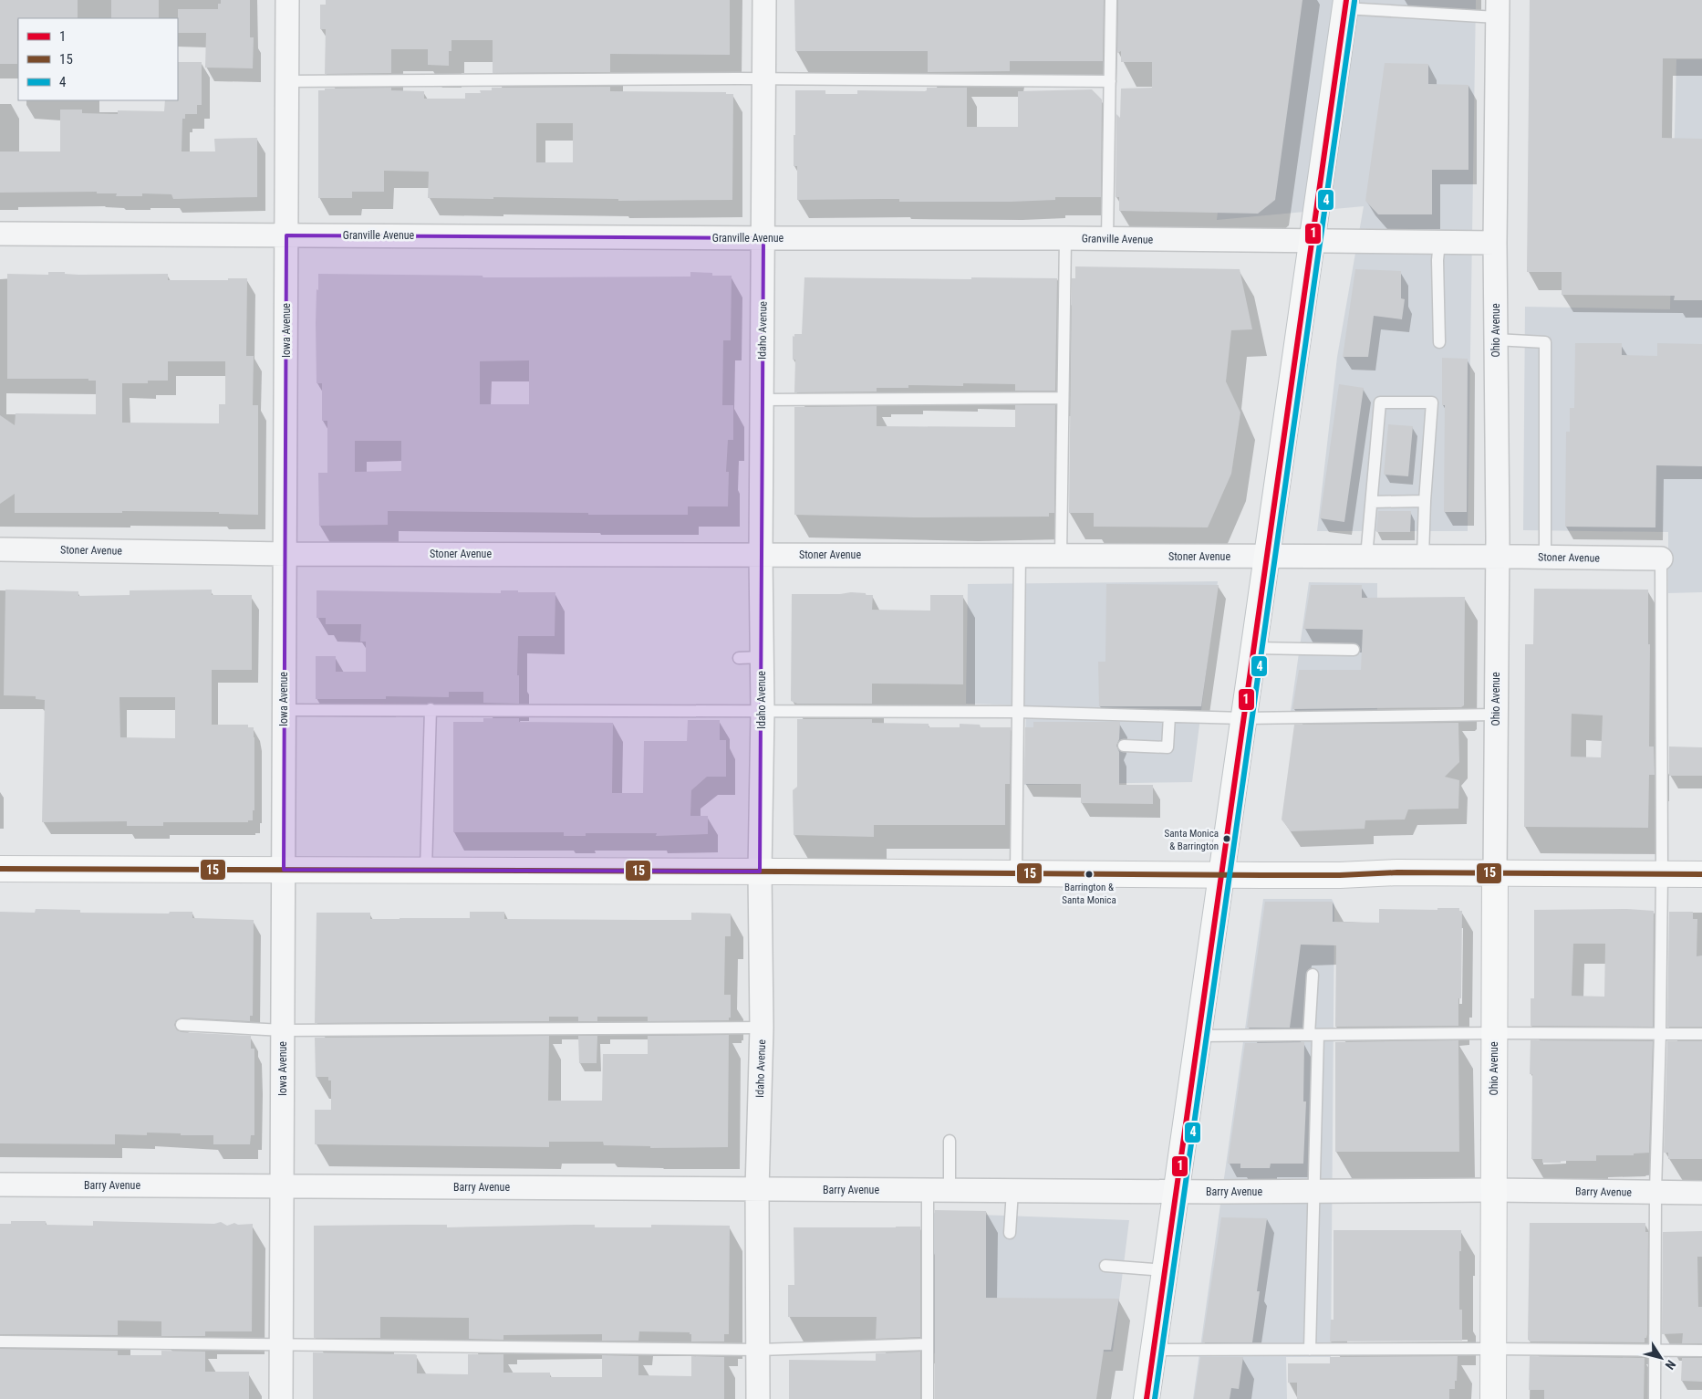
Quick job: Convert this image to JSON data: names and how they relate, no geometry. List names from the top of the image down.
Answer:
{
  "streets": {
    "street": [
      "Granville Avenue",
      "Iowa Avenue",
      "Idaho Avenue",
      "Ohio Avenue",
      "Stoner Avenue",
      "Barry Avenue"
    ]
  },
  "crossings": [
    ["Granville Avenue", "Iowa Avenue"],
    ["Granville Avenue", "Idaho Avenue"],
    ["Granville Avenue", "Ohio Avenue"],
    ["Iowa Avenue", "Stoner Avenue"],
    ["Iowa Avenue", "Barry Avenue"],
    ["Idaho Avenue", "Stoner Avenue"],
    ["Idaho Avenue", "Barry Avenue"],
    ["Ohio Avenue", "Stoner Avenue"],
    ["Ohio Avenue", "Barry Avenue"]
  ],
  "places": ["Santa Monica & Barrington", "Barrington & Santa Monica"],
  "lines": ["transit line 1", "transit line 4", "transit line 15"],
  "legend": ["1", "15", "4"],
  "north": "bottom right"
}
